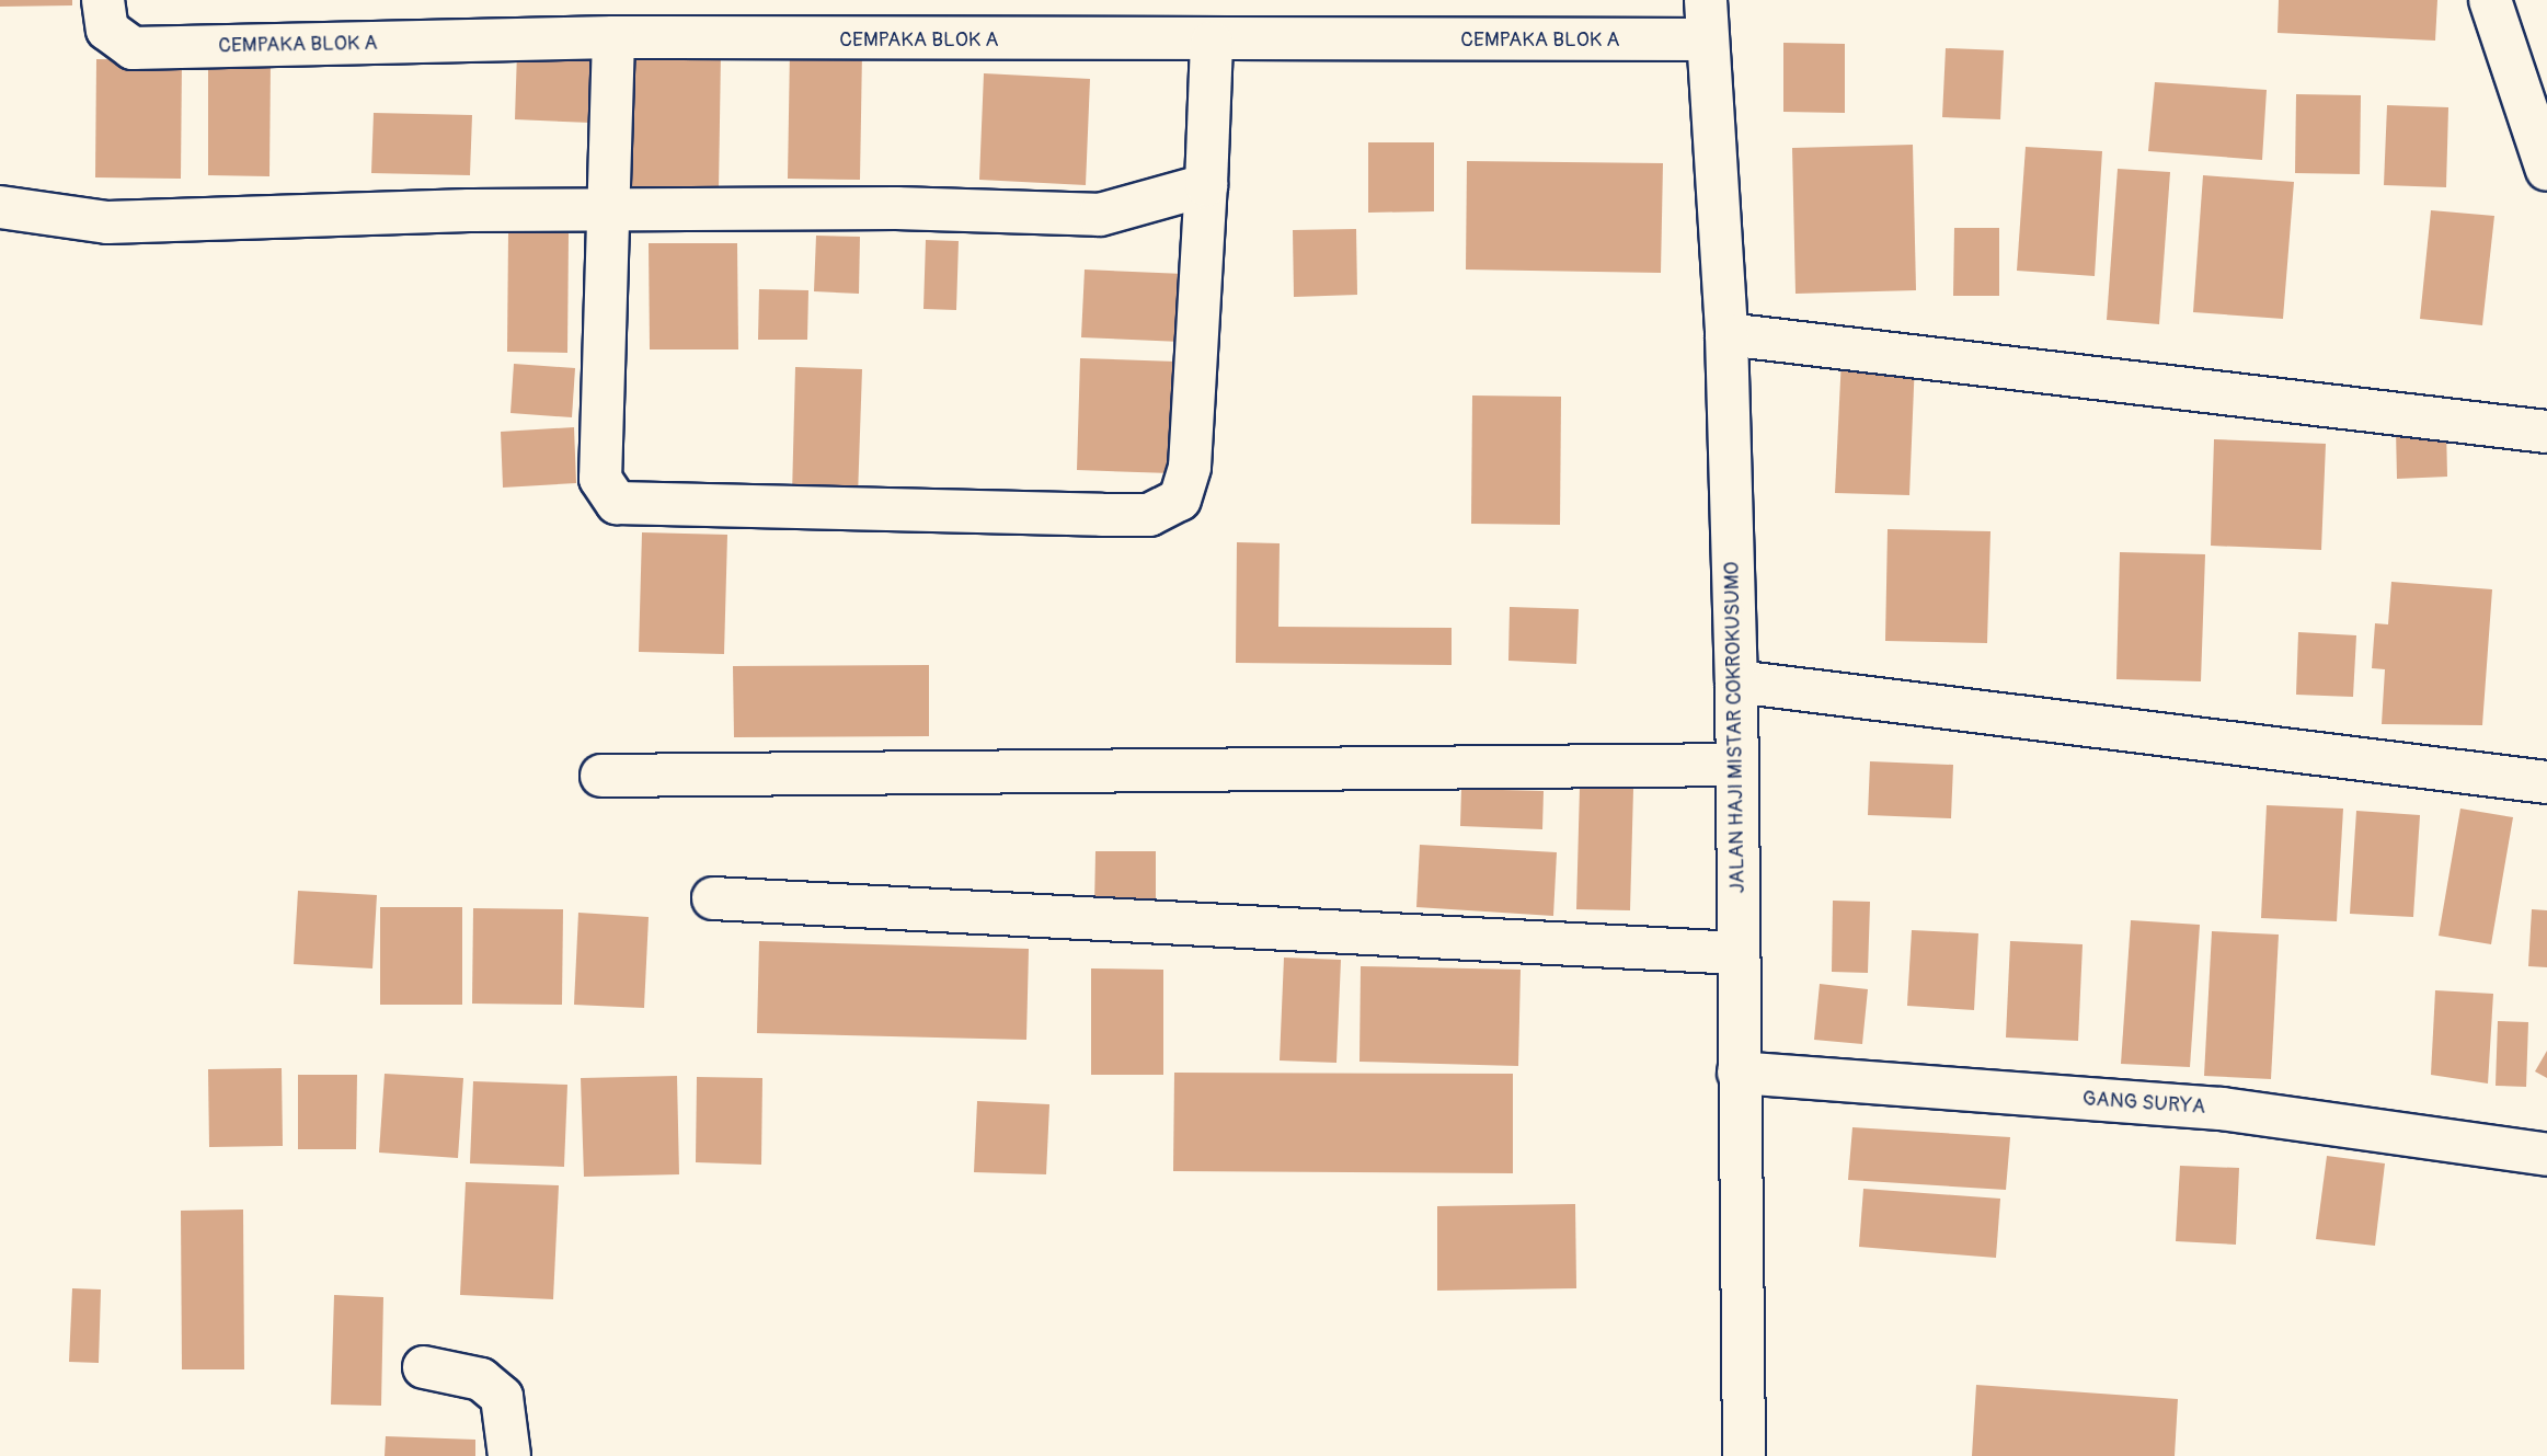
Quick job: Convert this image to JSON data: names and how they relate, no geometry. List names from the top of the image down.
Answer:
{
  "streets": {
    "street": ["CEMPAKA BLOK A", "JALAN HAJI MISTAR COKROKUSUMO", "GANG SURYA"]
  },
  "crossings": [
    ["CEMPAKA BLOK A", "JALAN HAJI MISTAR COKROKUSUMO"],
    ["JALAN HAJI MISTAR COKROKUSUMO", "GANG SURYA"]
  ]
}
